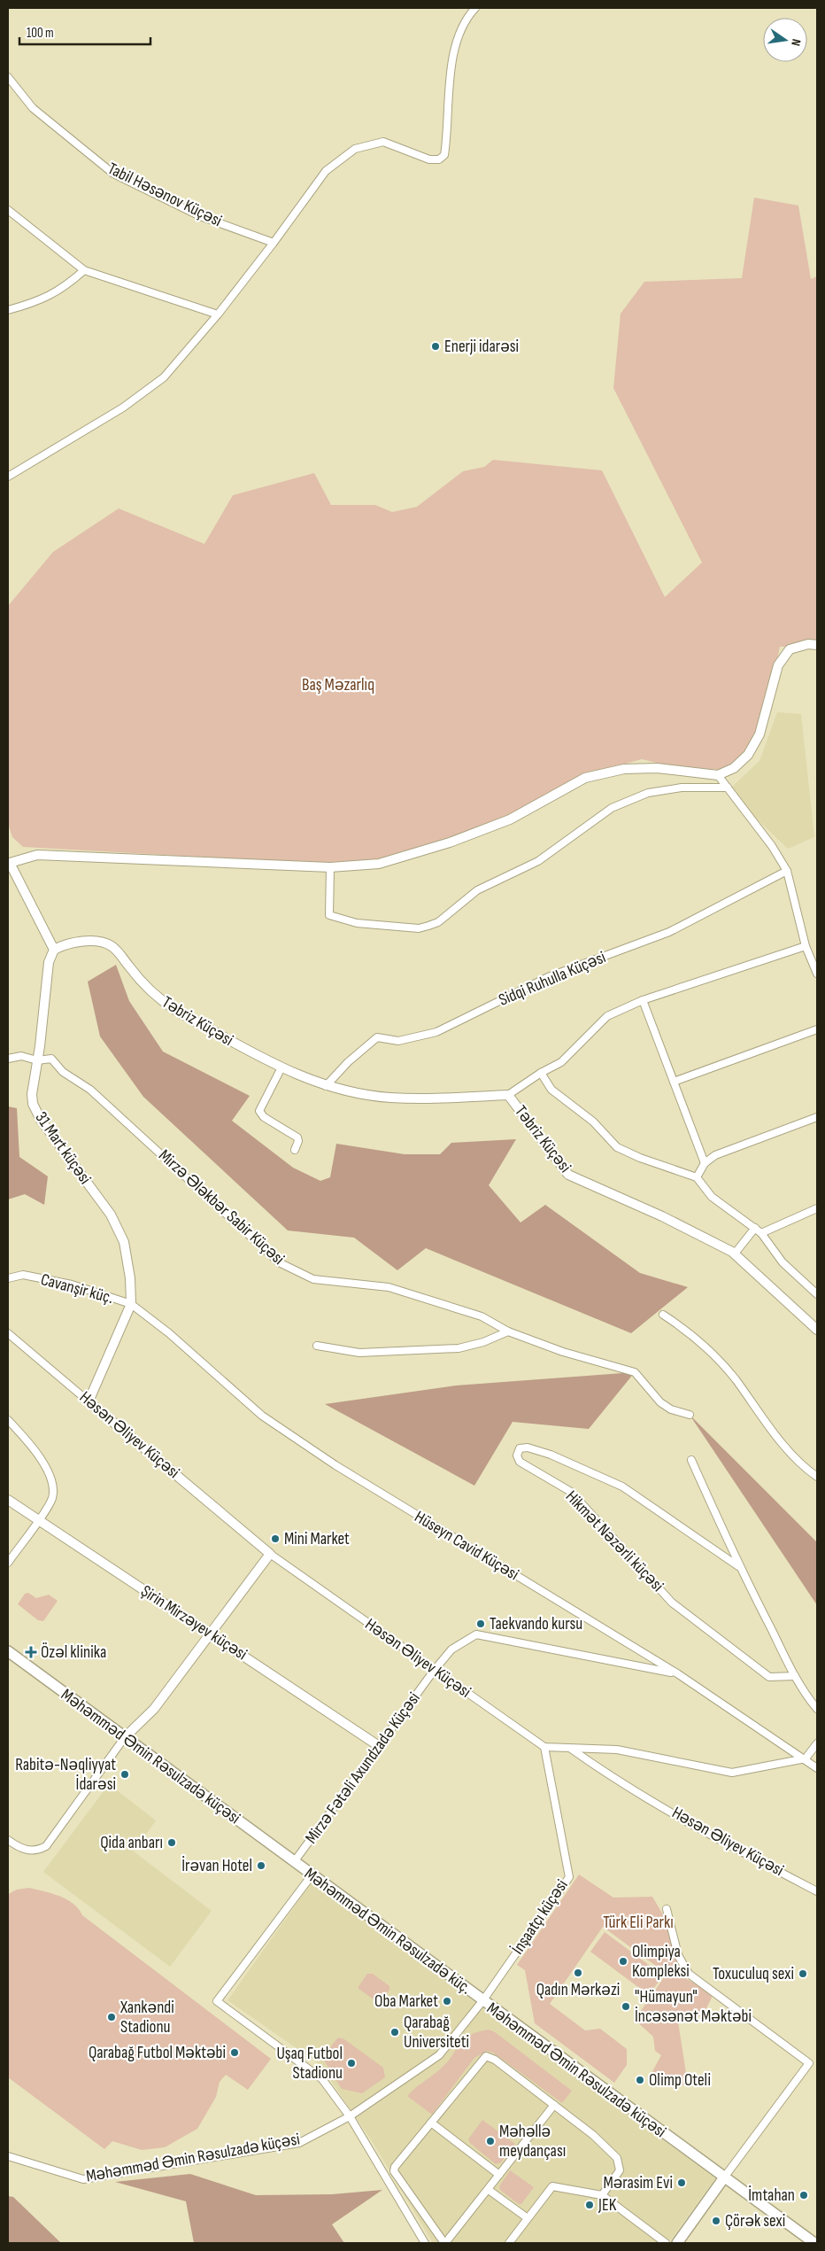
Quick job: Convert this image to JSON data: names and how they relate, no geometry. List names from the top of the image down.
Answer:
{
  "streets": {
    "main road": ["Məhəmməd Əmin Rəsulzadə küçəsi", "Məhəmməd Əmin Rəsulzadə küç."],
    "street": [
      "Tabil Həsənov Küçəsi",
      "Sidqi Ruhulla Küçəsi",
      "Təbriz Küçəsi",
      "31 Mart küçəsi",
      "Mirzə Ələkbər Sabir Küçəsi",
      "Cavanşir küç.",
      "Həsən Əliyev Küçəsi",
      "Hikmət Nəzərli küçəsi",
      "Hüseyn Cavid Küçəsi",
      "Şirin Mirzəyev küçəsi",
      "Mirzə Fətəli Axundzadə Küçəsi",
      "İnşaatçı küçəsi"
    ]
  },
  "crossings": [
    ["Sidqi Ruhulla Küçəsi", "Təbriz Küçəsi"],
    ["Təbriz Küçəsi", "31 Mart küçəsi"],
    ["31 Mart küçəsi", "Mirzə Ələkbər Sabir Küçəsi"],
    ["31 Mart küçəsi", "Cavanşir küç."],
    ["31 Mart küçəsi", "Həsən Əliyev Küçəsi"],
    ["31 Mart küçəsi", "Hüseyn Cavid Küçəsi"],
    ["Cavanşir küç.", "Hüseyn Cavid Küçəsi"],
    ["Həsən Əliyev Küçəsi", "Mirzə Fətəli Axundzadə Küçəsi"],
    ["Həsən Əliyev Küçəsi", "İnşaatçı küçəsi"],
    ["Hüseyn Cavid Küçəsi", "Mirzə Fətəli Axundzadə Küçəsi"],
    ["Şirin Mirzəyev küçəsi", "Mirzə Fətəli Axundzadə Küçəsi"],
    ["Məhəmməd Əmin Rəsulzadə küçəsi", "Mirzə Fətəli Axundzadə Küçəsi"],
    ["Məhəmməd Əmin Rəsulzadə küçəsi", "İnşaatçı küçəsi"],
    ["Məhəmməd Əmin Rəsulzadə küçəsi", "Məhəmməd Əmin Rəsulzadə küç."],
    ["Mirzə Fətəli Axundzadə Küçəsi", "Məhəmməd Əmin Rəsulzadə küç."],
    ["İnşaatçı küçəsi", "Məhəmməd Əmin Rəsulzadə küç."]
  ],
  "parks": ["Baş Məzarlıq", "Türk Eli Parkı"],
  "places": {
    "other": [
      "Enerji idarəsi",
      "Mini Market",
      "Taekvando kursu",
      "Rabitə-Nəqliyyat İdarəsi",
      "Qida anbarı",
      "İrəvan Hotel",
      "Olimpiya Kompleksi",
      "Qadın Mərkəzi",
      "Toxuculuq sexi",
      "Oba Market",
      "\"Hümayun\" İncəsənət Məktəbi",
      "Xankəndi Stadionu",
      "Qarabağ Universiteti",
      "Qarabağ Futbol Məktəbi",
      "Uşaq Futbol Stadionu",
      "Olimp Oteli",
      "Məhəllə meydançası",
      "Mərasim Evi",
      "İmtahan",
      "JEK",
      "Çörək sexi"
    ],
    "health": ["Özəl klinika"]
  },
  "scale_bar": "100 m",
  "north": "right"
}
